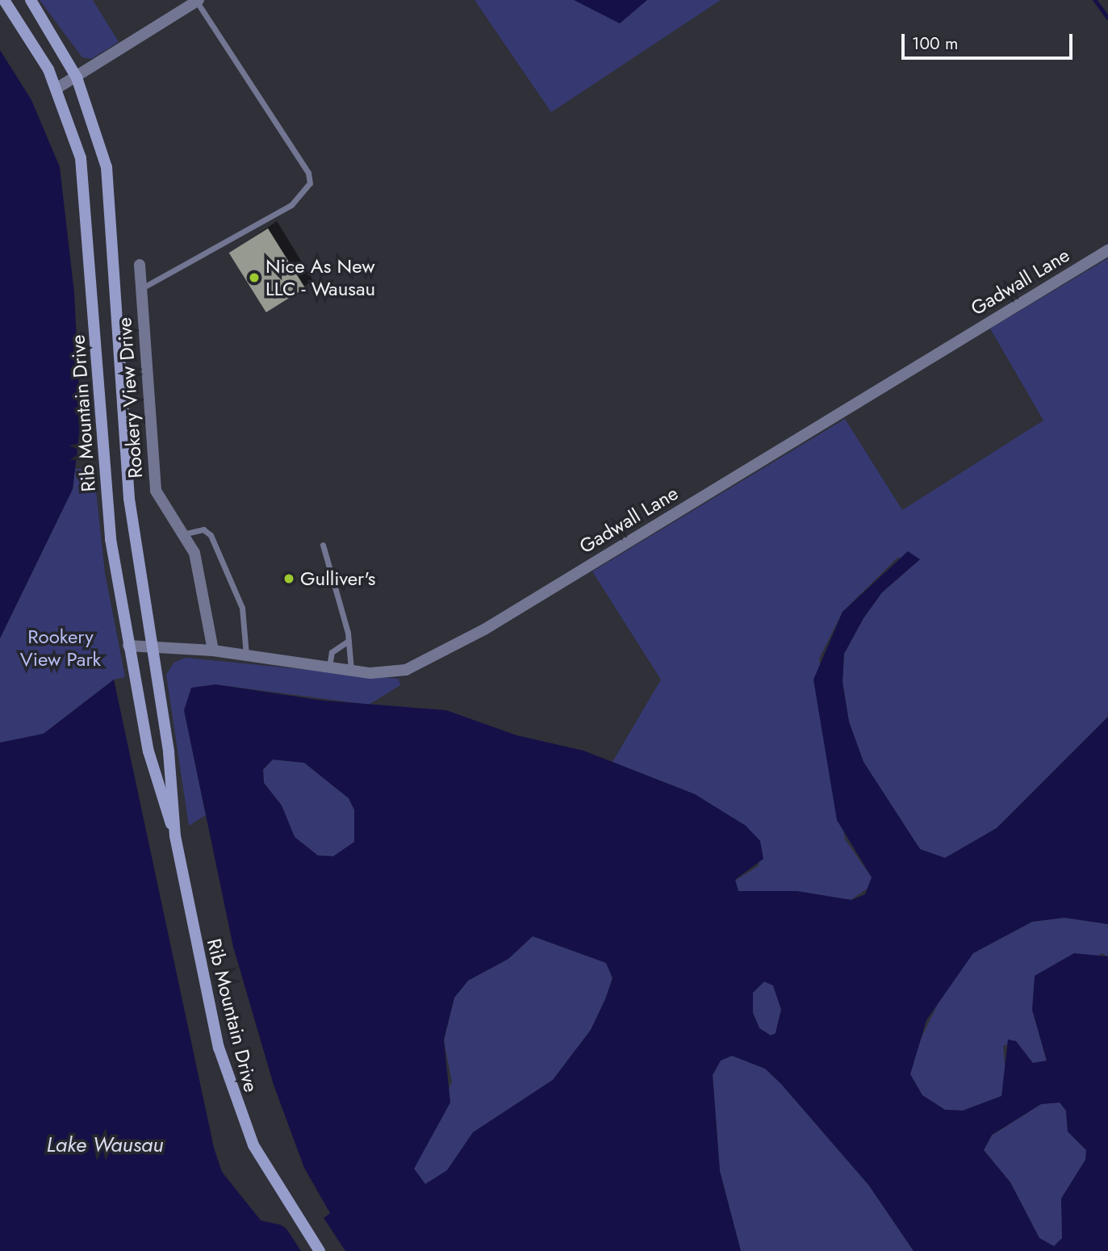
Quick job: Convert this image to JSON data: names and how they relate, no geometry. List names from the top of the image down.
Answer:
{
  "streets": {
    "main road": ["Rib Mountain Drive"],
    "street": ["Gadwall Lane", "Rookery View Drive"]
  },
  "crossings": [
    ["Gadwall Lane", "Rookery View Drive"],
    ["Gadwall Lane", "Rib Mountain Drive"]
  ],
  "water": ["Lake Wausau"],
  "parks": ["Rookery View Park"],
  "places": ["Nice As New LLC - Wausau", "Gulliver's"],
  "scale_bar": "100 m"
}
